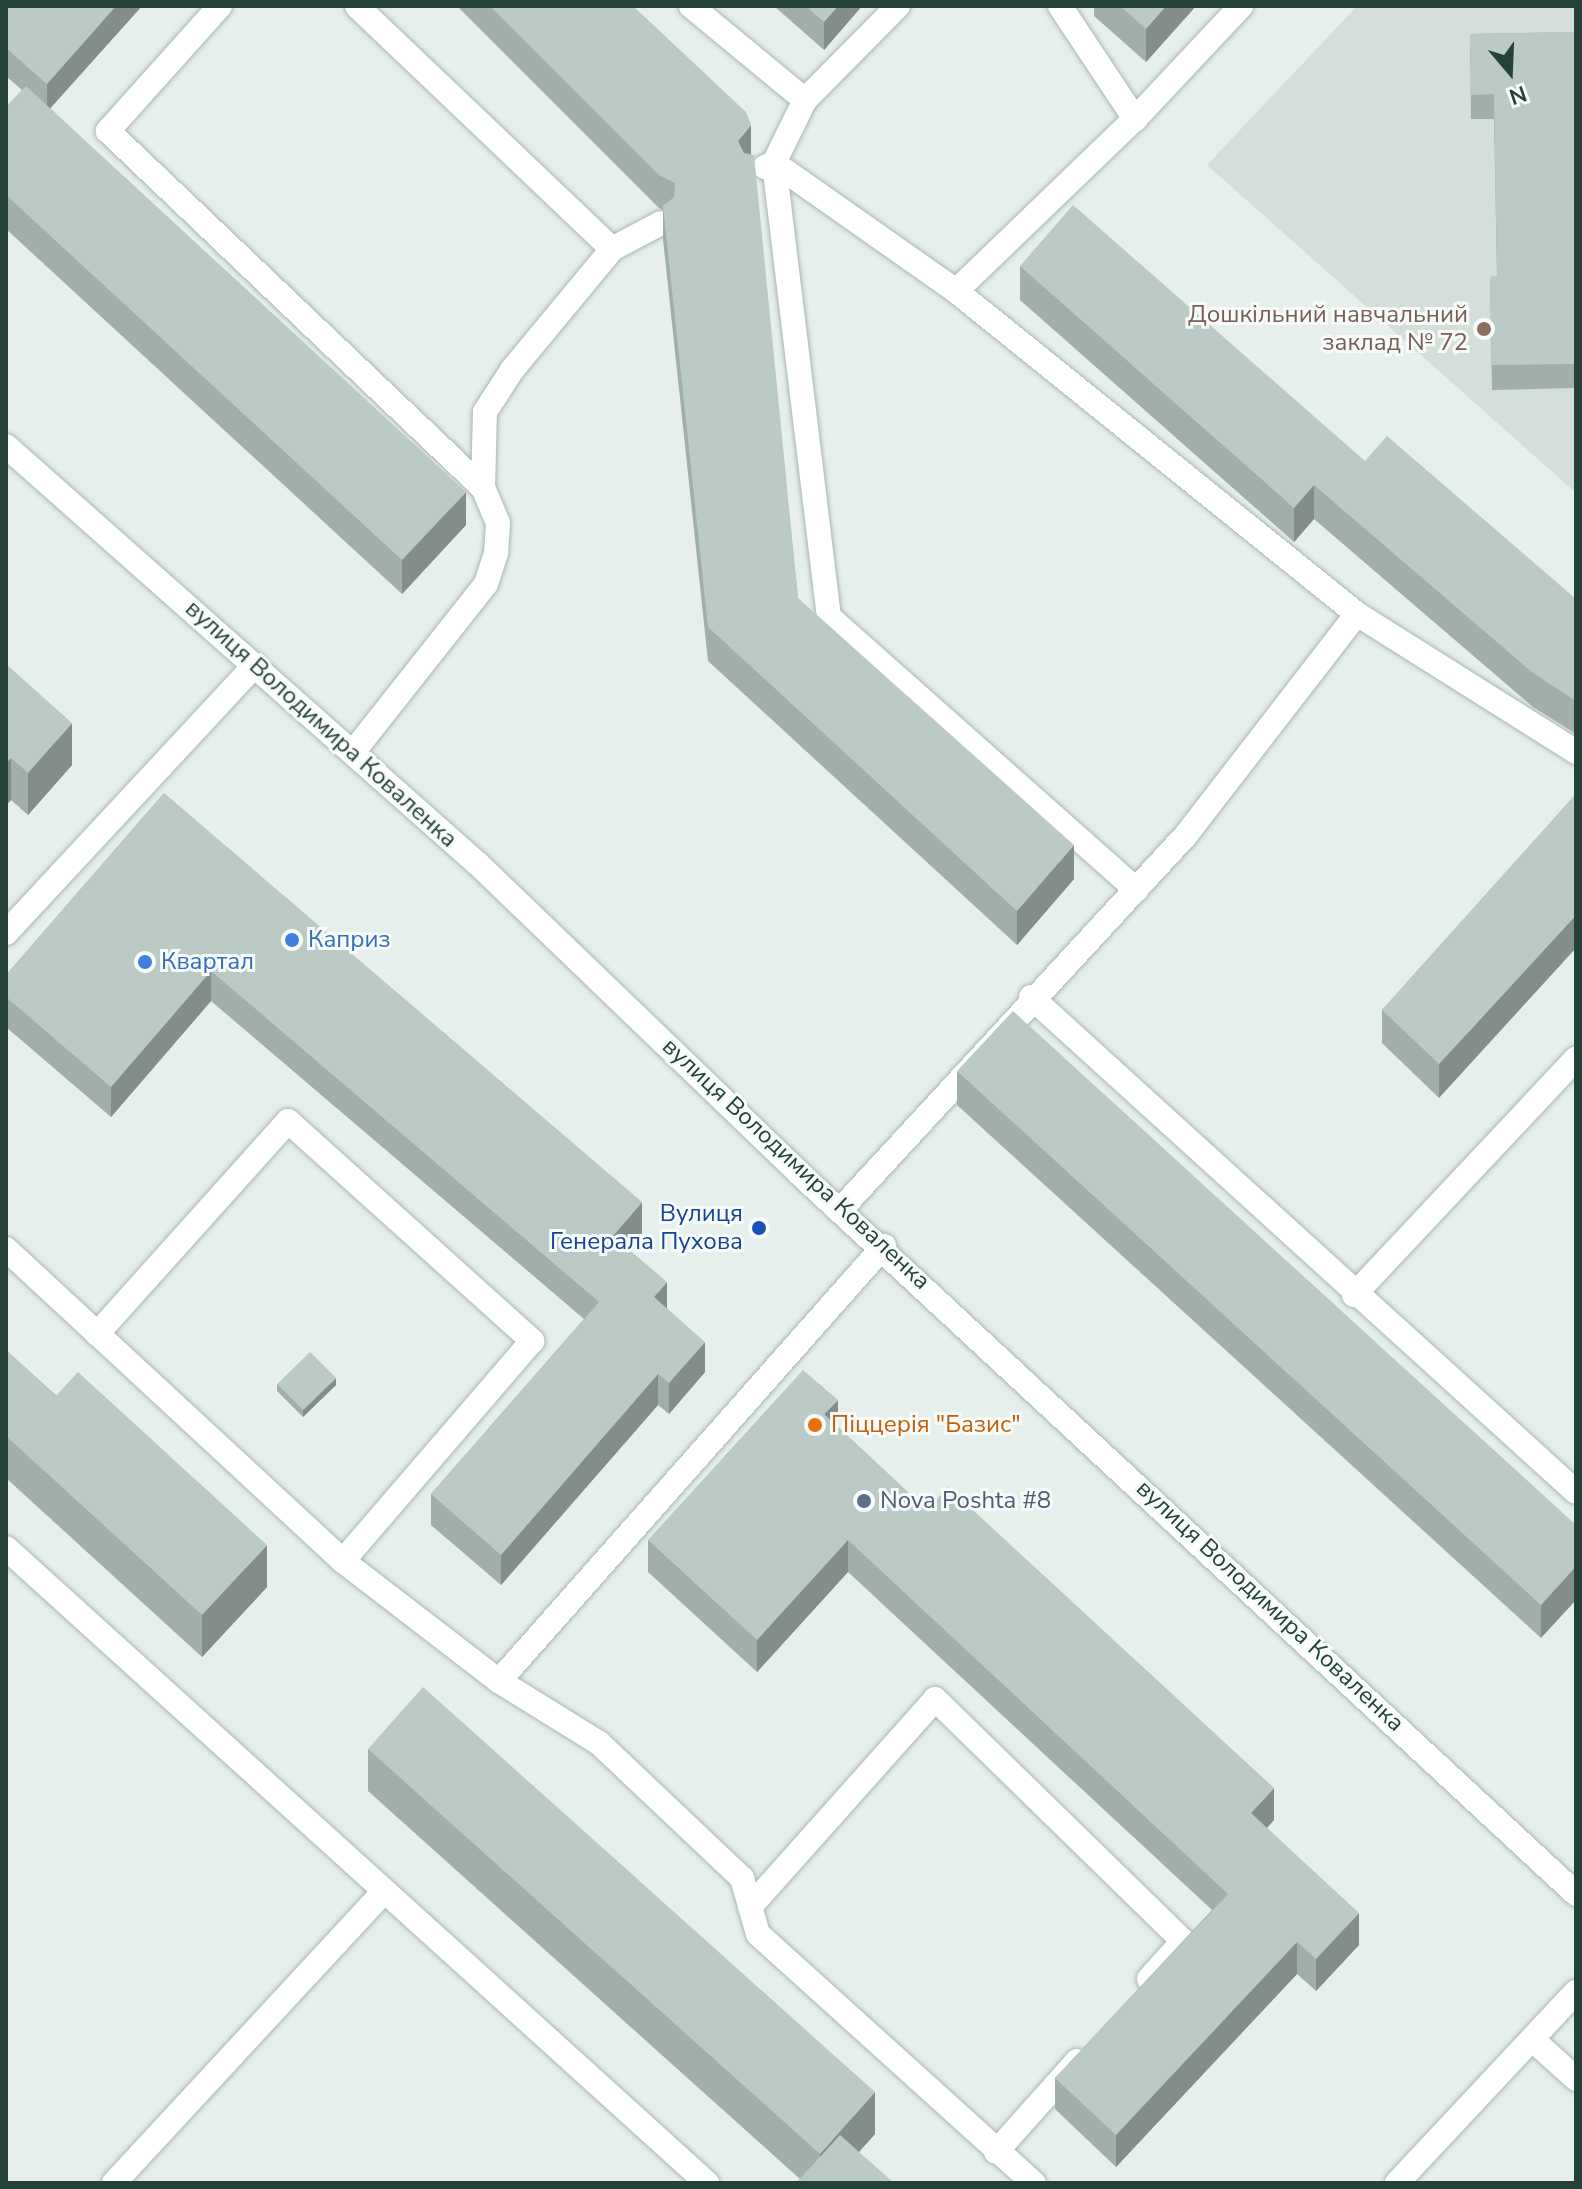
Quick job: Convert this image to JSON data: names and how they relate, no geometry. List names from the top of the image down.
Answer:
{
  "streets": {
    "street": ["вулиця Володимира Коваленка"]
  },
  "places": [
    "Дошкільний навчальний заклад № 72",
    "Каприз",
    "Квартал",
    "Вулиця Генерала Пухова",
    "Піццерія \"Базис\"",
    "Nova Poshta #8"
  ],
  "north": "bottom"
}
